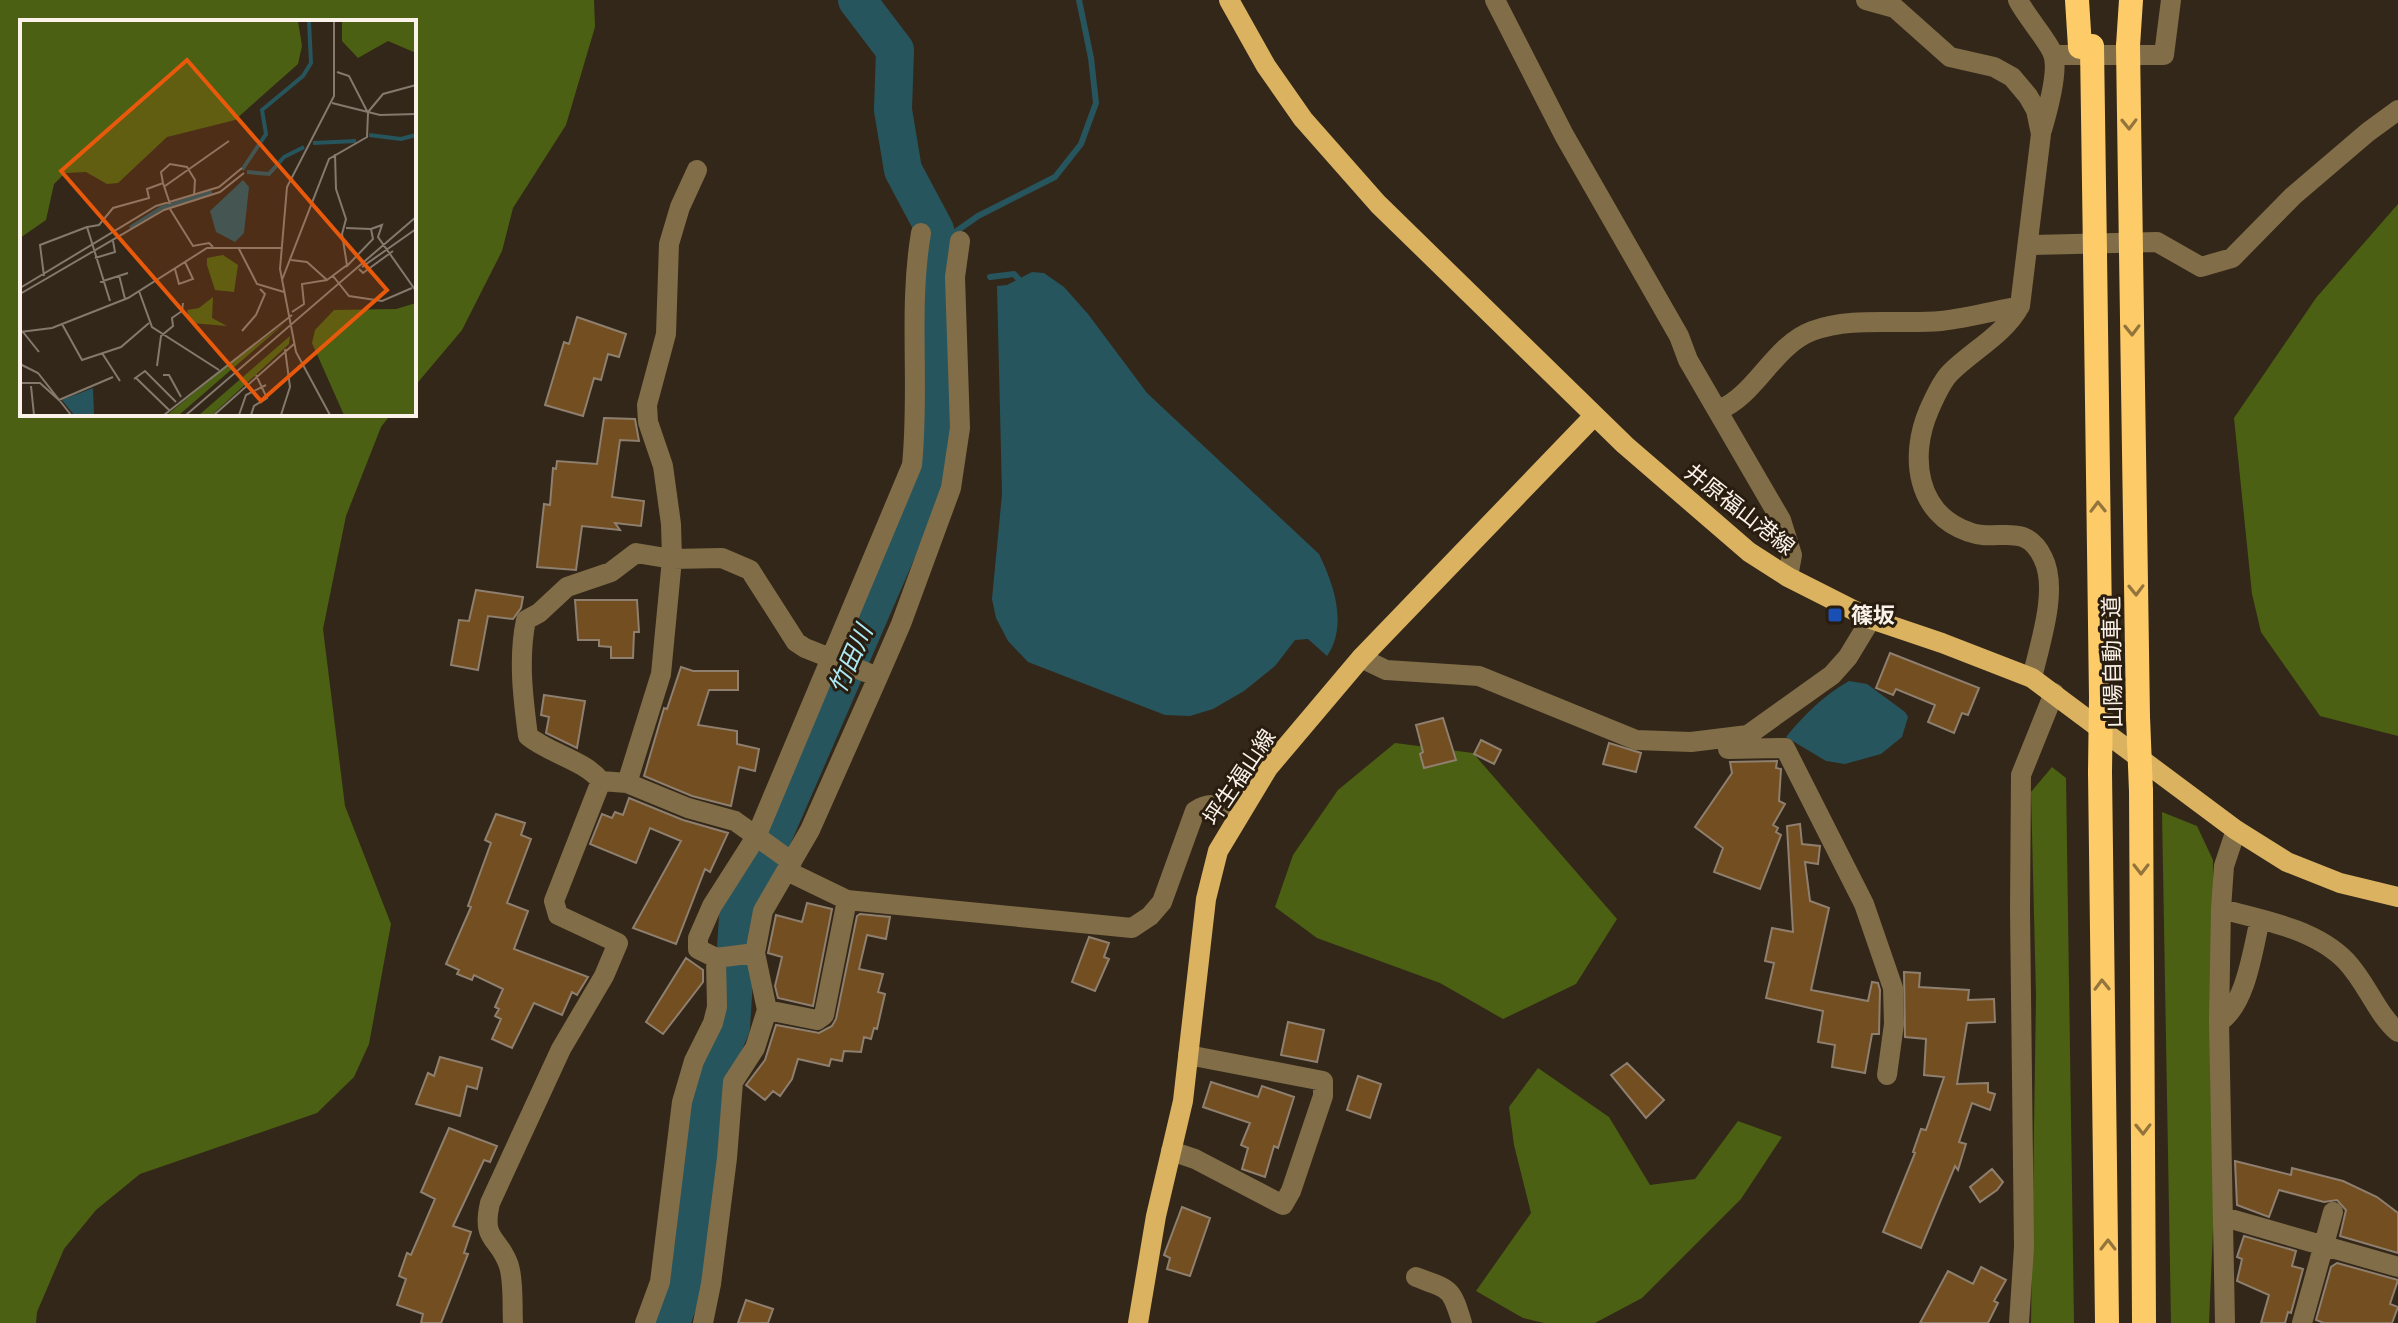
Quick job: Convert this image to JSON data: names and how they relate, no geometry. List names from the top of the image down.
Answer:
{
  "streets": {
    "highway": ["山陽自動車道"],
    "main road": ["井原福山港線", "坪生福山線"]
  },
  "crossings": [
    ["井原福山港線", "坪生福山線"]
  ],
  "water": ["竹田川"],
  "places": {
    "transit": ["篠坂"]
  }
}
